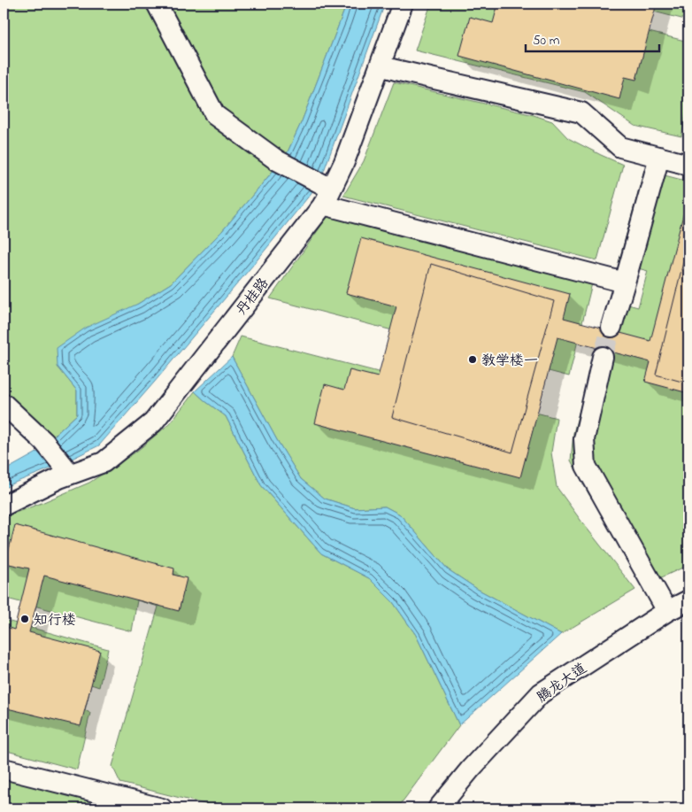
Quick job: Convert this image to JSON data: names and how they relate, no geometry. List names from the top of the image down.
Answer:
{
  "streets": {
    "street": ["丹桂路", "腾龙大道"]
  },
  "places": ["教学楼一", "知行楼"],
  "scale_bar": "50 m"
}
